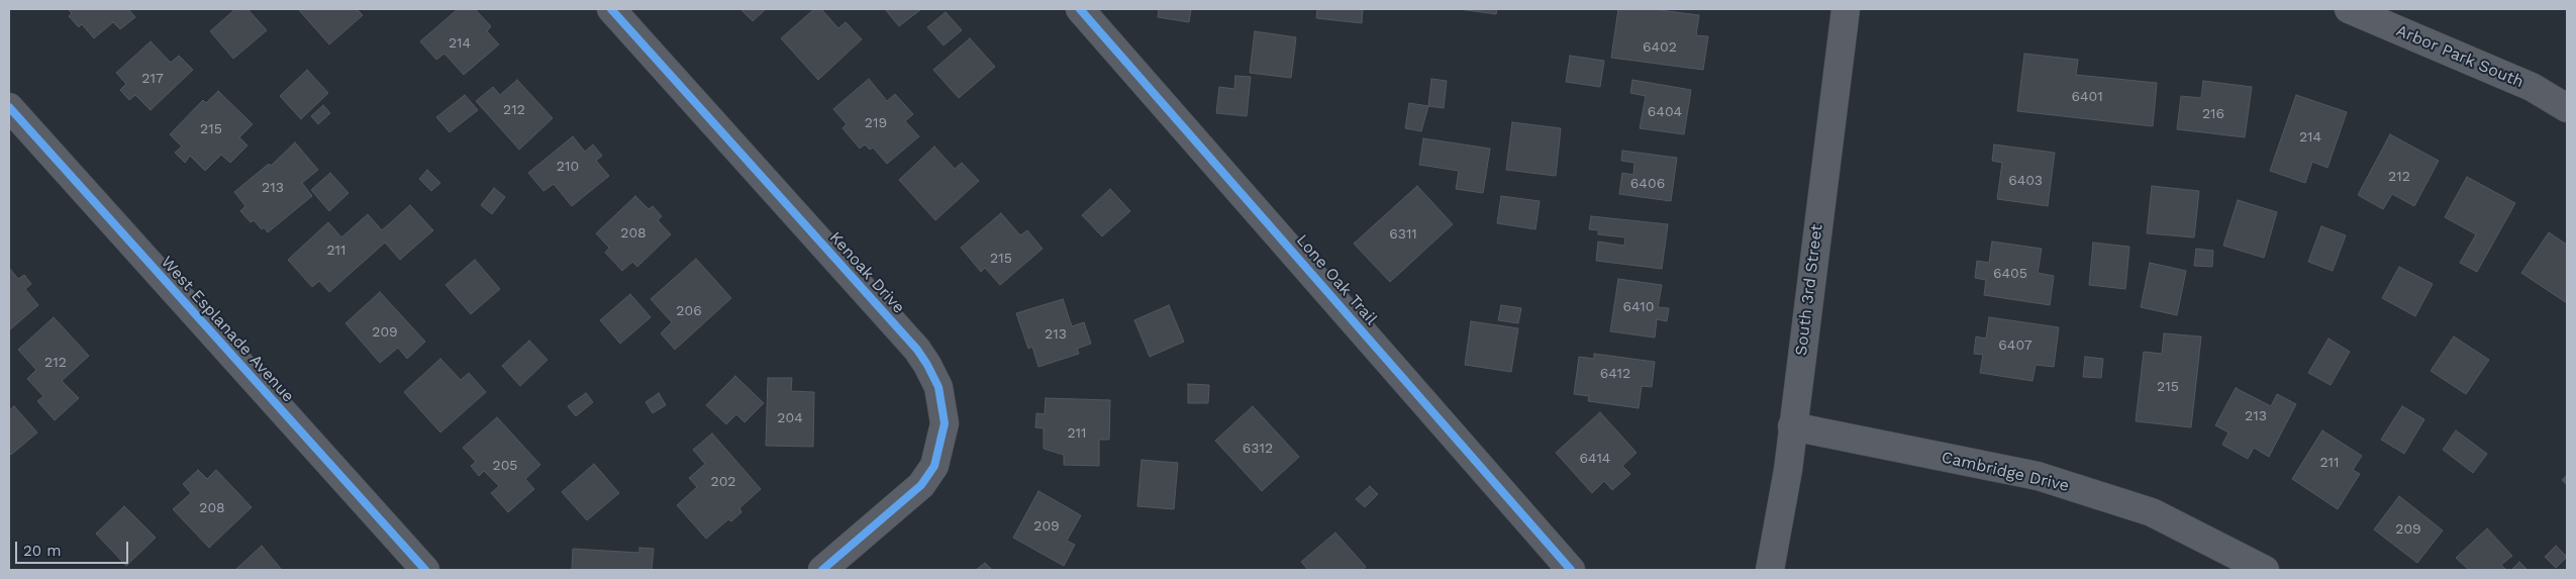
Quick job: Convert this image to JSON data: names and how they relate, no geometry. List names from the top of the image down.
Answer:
{
  "streets": {
    "street": [
      "Arbor Park South",
      "Kenoak Drive",
      "Lone Oak Trail",
      "South 3rd Street",
      "West Esplanade Avenue",
      "Cambridge Drive"
    ]
  },
  "crossings": [
    ["South 3rd Street", "Cambridge Drive"]
  ],
  "house_numbers": [
    "214",
    "6402",
    "217",
    "6401",
    "212",
    "6404",
    "216",
    "219",
    "215",
    "214",
    "210",
    "212",
    "6403",
    "6406",
    "213",
    "208",
    "6311",
    "211",
    "215",
    "6405",
    "6410",
    "206",
    "209",
    "213",
    "6407",
    "212",
    "6412",
    "215",
    "213",
    "204",
    "211",
    "6312",
    "6414",
    "211",
    "205",
    "202",
    "208",
    "209",
    "209"
  ],
  "scale_bar": "20 m"
}
